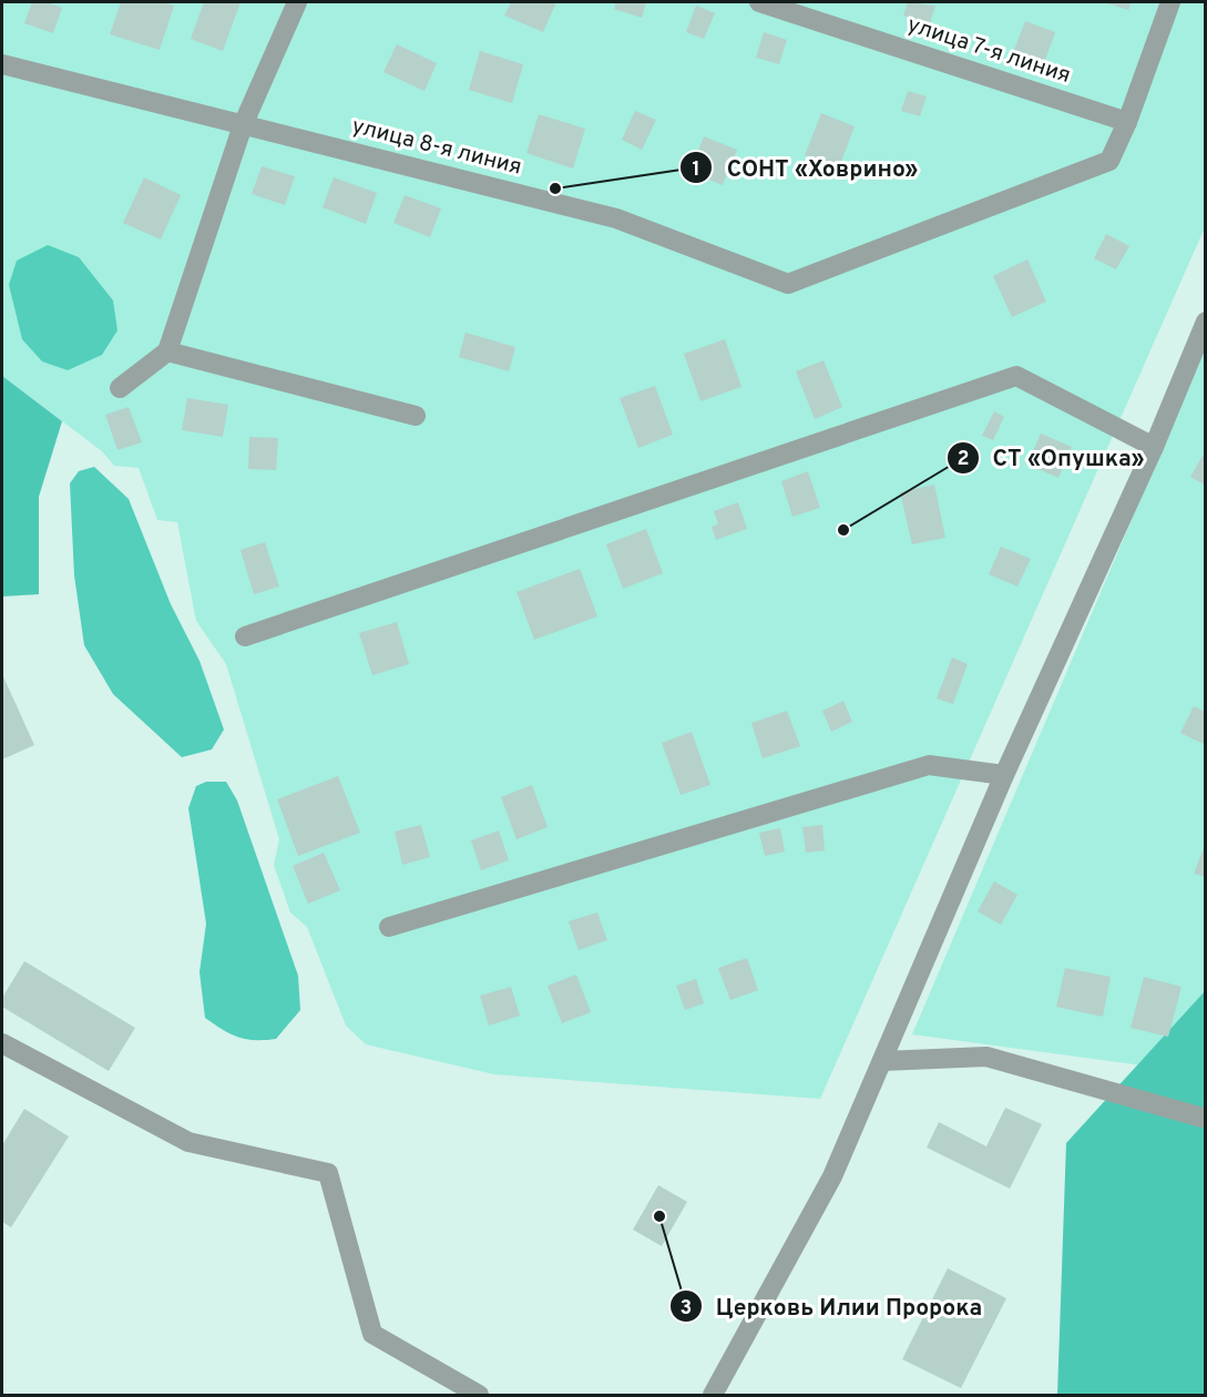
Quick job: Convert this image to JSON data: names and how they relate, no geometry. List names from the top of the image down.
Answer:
{
  "streets": {
    "street": ["улица 7-я линия", "улица 8-я линия"]
  },
  "crossings": [
    ["улица 7-я линия", "улица 8-я линия"]
  ],
  "places": ["СОНТ «Ховрино»", "СТ «Опушка»", "Церковь Илии Пророка"]
}
